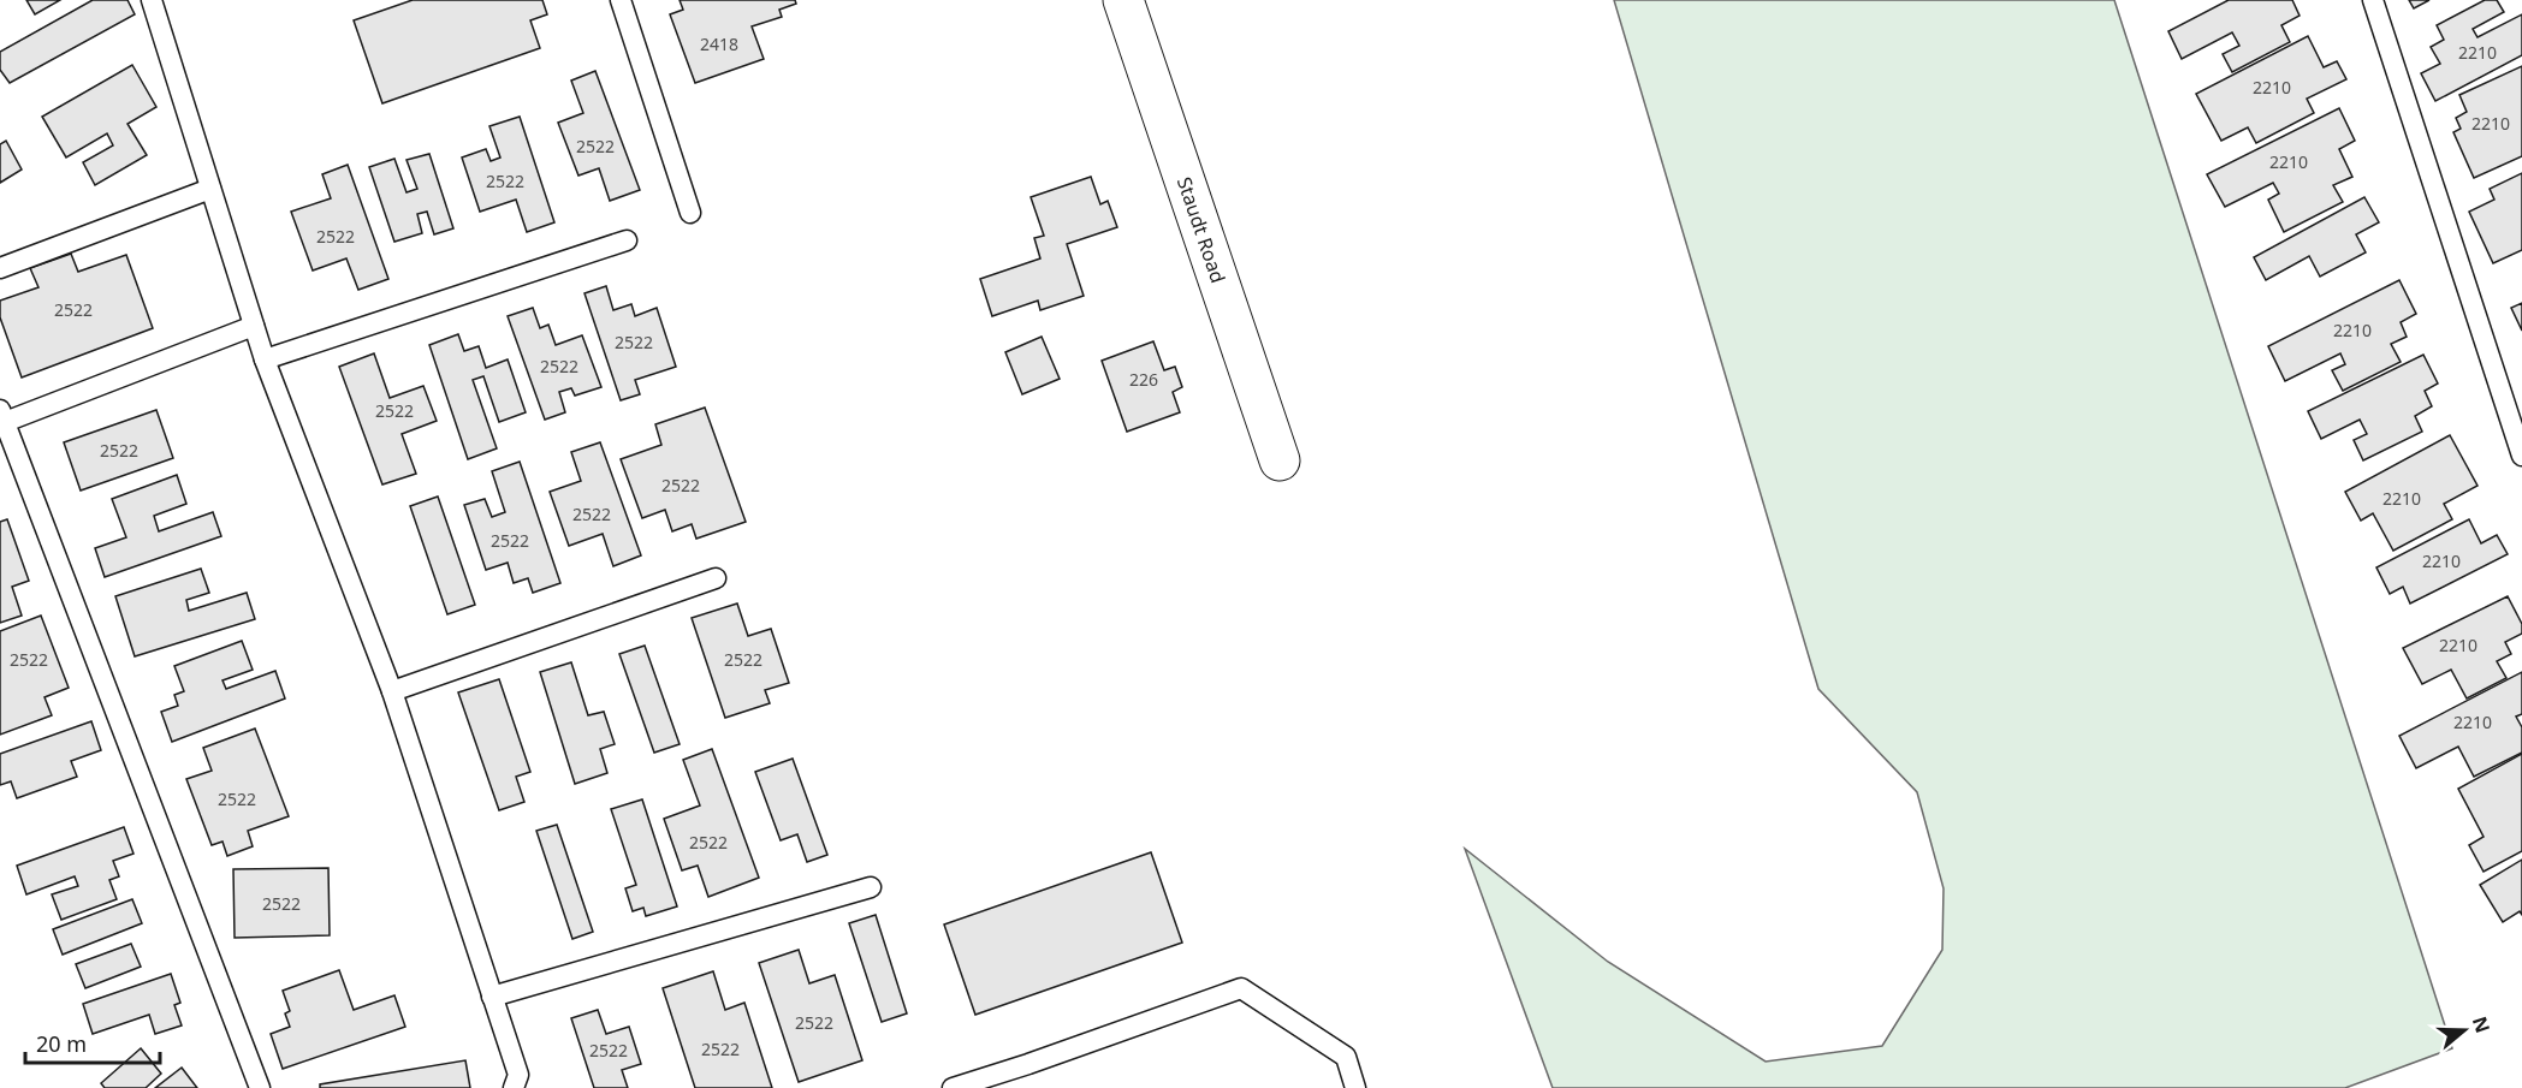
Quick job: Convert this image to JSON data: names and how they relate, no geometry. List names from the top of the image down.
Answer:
{
  "streets": {
    "street": ["Staudt Road"]
  },
  "house_numbers": [
    "2418",
    "2210",
    "2210",
    "2210",
    "2522",
    "2210",
    "2522",
    "2522",
    "2522",
    "2210",
    "2522",
    "2522",
    "226",
    "2522",
    "2522",
    "2522",
    "2210",
    "2522",
    "2522",
    "2210",
    "2210",
    "2522",
    "2522",
    "2210",
    "2522",
    "2522",
    "2522",
    "2522",
    "2522",
    "2522"
  ],
  "scale_bar": "20 m",
  "north": "right"
}
